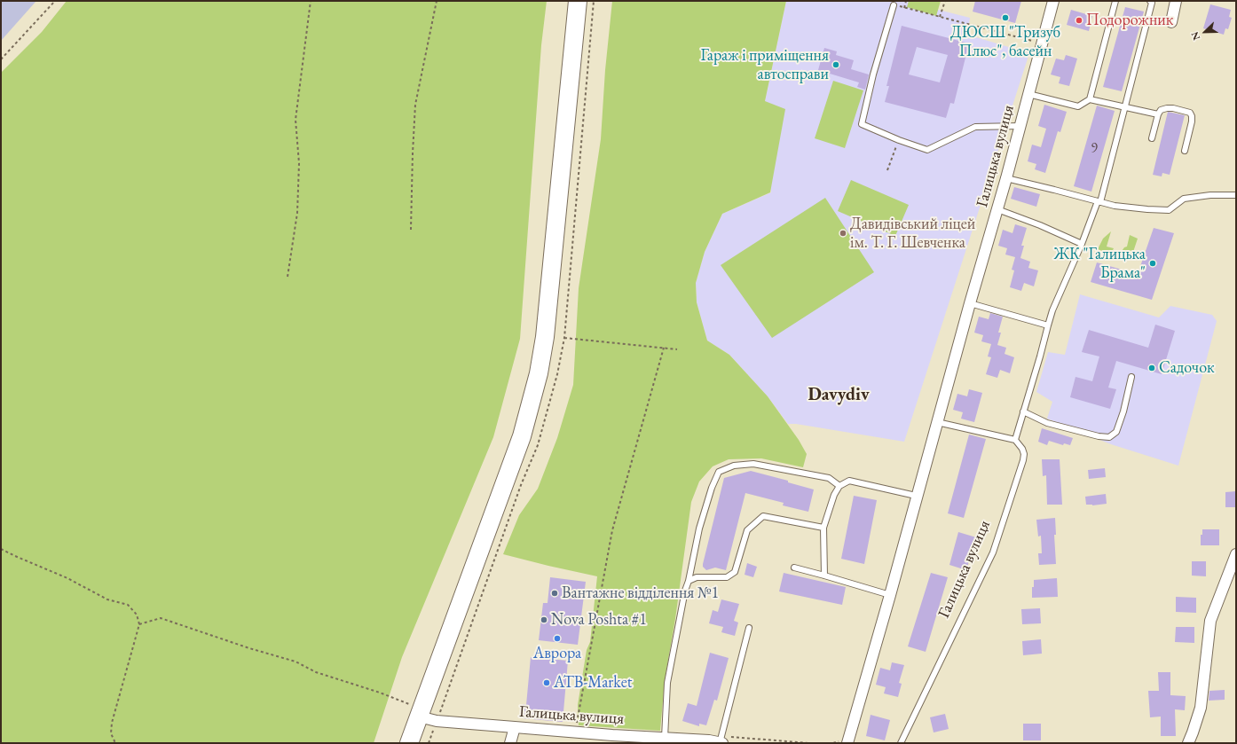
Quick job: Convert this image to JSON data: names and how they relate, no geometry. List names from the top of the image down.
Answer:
{
  "streets": {
    "street": ["Галицька вулиця"]
  },
  "districts": ["Davydiv"],
  "places": [
    "ДЮСШ \"Тризуб Плюс\", басейн",
    "Подорожник",
    "Гараж і приміщення автосправи",
    "Давидівський ліцей ім. Т. Г. Шевченка",
    "ЖК \"Галицька Брама\"",
    "Садочок",
    "Вантажне відділення №1",
    "Nova Poshta #1",
    "Аврора",
    "ATB-Market"
  ],
  "house_numbers": ["9"],
  "north": "bottom left"
}
